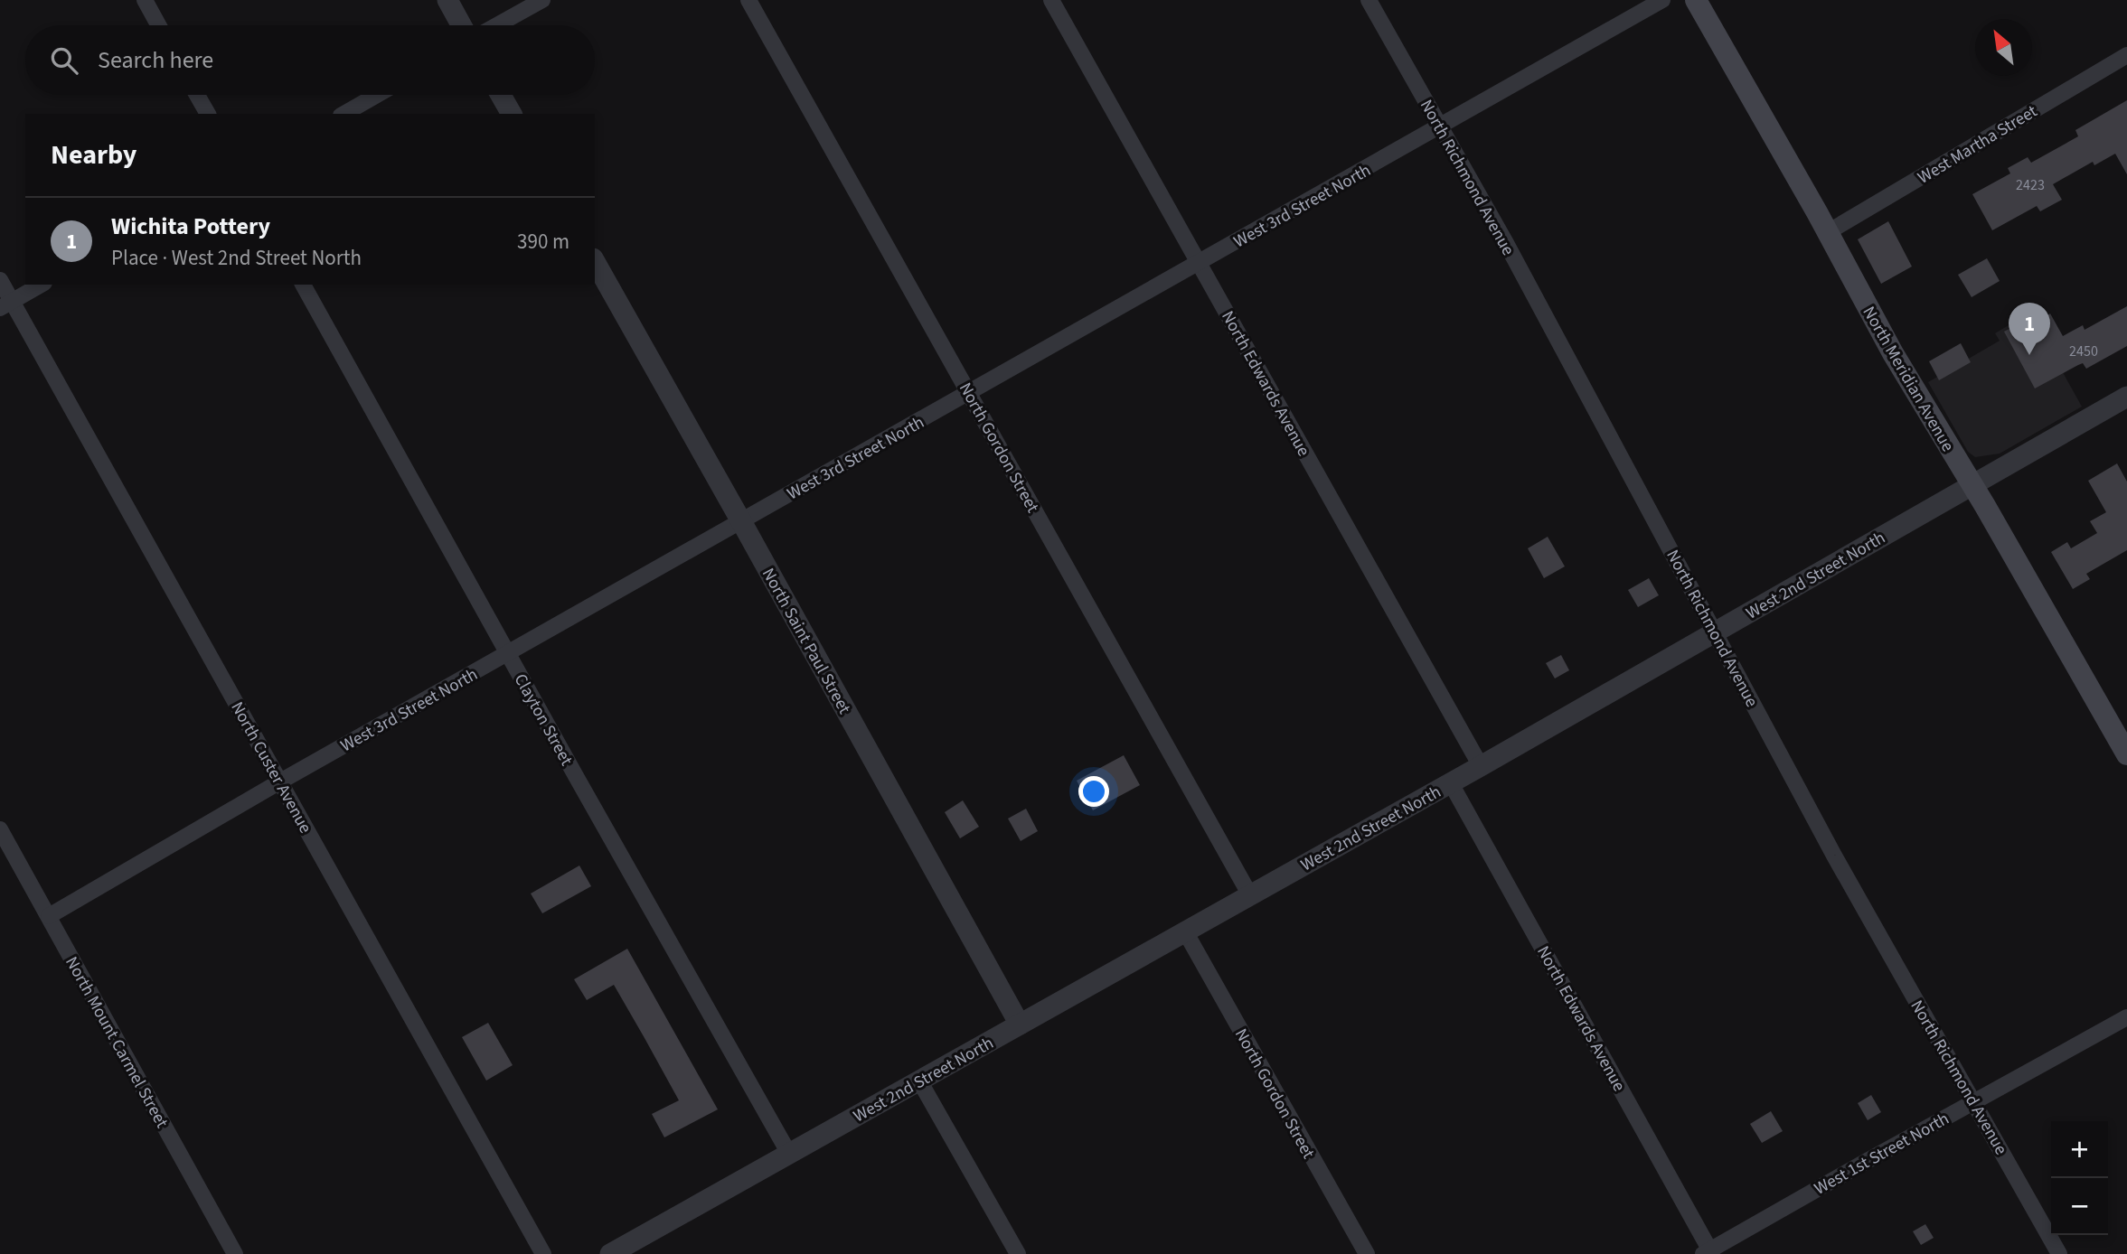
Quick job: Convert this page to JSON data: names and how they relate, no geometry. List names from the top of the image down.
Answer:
{
  "streets": {
    "main road": ["North Meridian Avenue"],
    "street": [
      "West Martha Street",
      "North Richmond Avenue",
      "West 3rd Street North",
      "North Edwards Avenue",
      "North Gordon Street",
      "West 2nd Street North",
      "North Saint Paul Street",
      "Clayton Street",
      "North Custer Avenue",
      "North Mount Carmel Street",
      "West 1st Street North"
    ]
  },
  "crossings": [
    ["West Martha Street", "North Meridian Avenue"],
    ["North Richmond Avenue", "West 3rd Street North"],
    ["North Richmond Avenue", "West 2nd Street North"],
    ["North Richmond Avenue", "West 1st Street North"],
    ["West 3rd Street North", "North Edwards Avenue"],
    ["West 3rd Street North", "North Gordon Street"],
    ["West 3rd Street North", "North Saint Paul Street"],
    ["West 3rd Street North", "Clayton Street"],
    ["West 3rd Street North", "North Custer Avenue"],
    ["West 3rd Street North", "North Mount Carmel Street"],
    ["North Meridian Avenue", "West 2nd Street North"],
    ["North Edwards Avenue", "West 2nd Street North"],
    ["North Edwards Avenue", "West 1st Street North"],
    ["North Gordon Street", "West 2nd Street North"],
    ["West 2nd Street North", "North Saint Paul Street"],
    ["West 2nd Street North", "Clayton Street"]
  ],
  "house_numbers": ["2423", "2450"],
  "north": "top left",
  "page": {
    "search": "Search here",
    "heading": "Nearby",
    "list": [
      {
        "mark": "1",
        "name": "Wichita Pottery",
        "note": "Place · West 2nd Street North",
        "value": "390 m"
      }
    ],
    "pins": "1",
    "map_buttons": ["+", "−"]
  }
}
